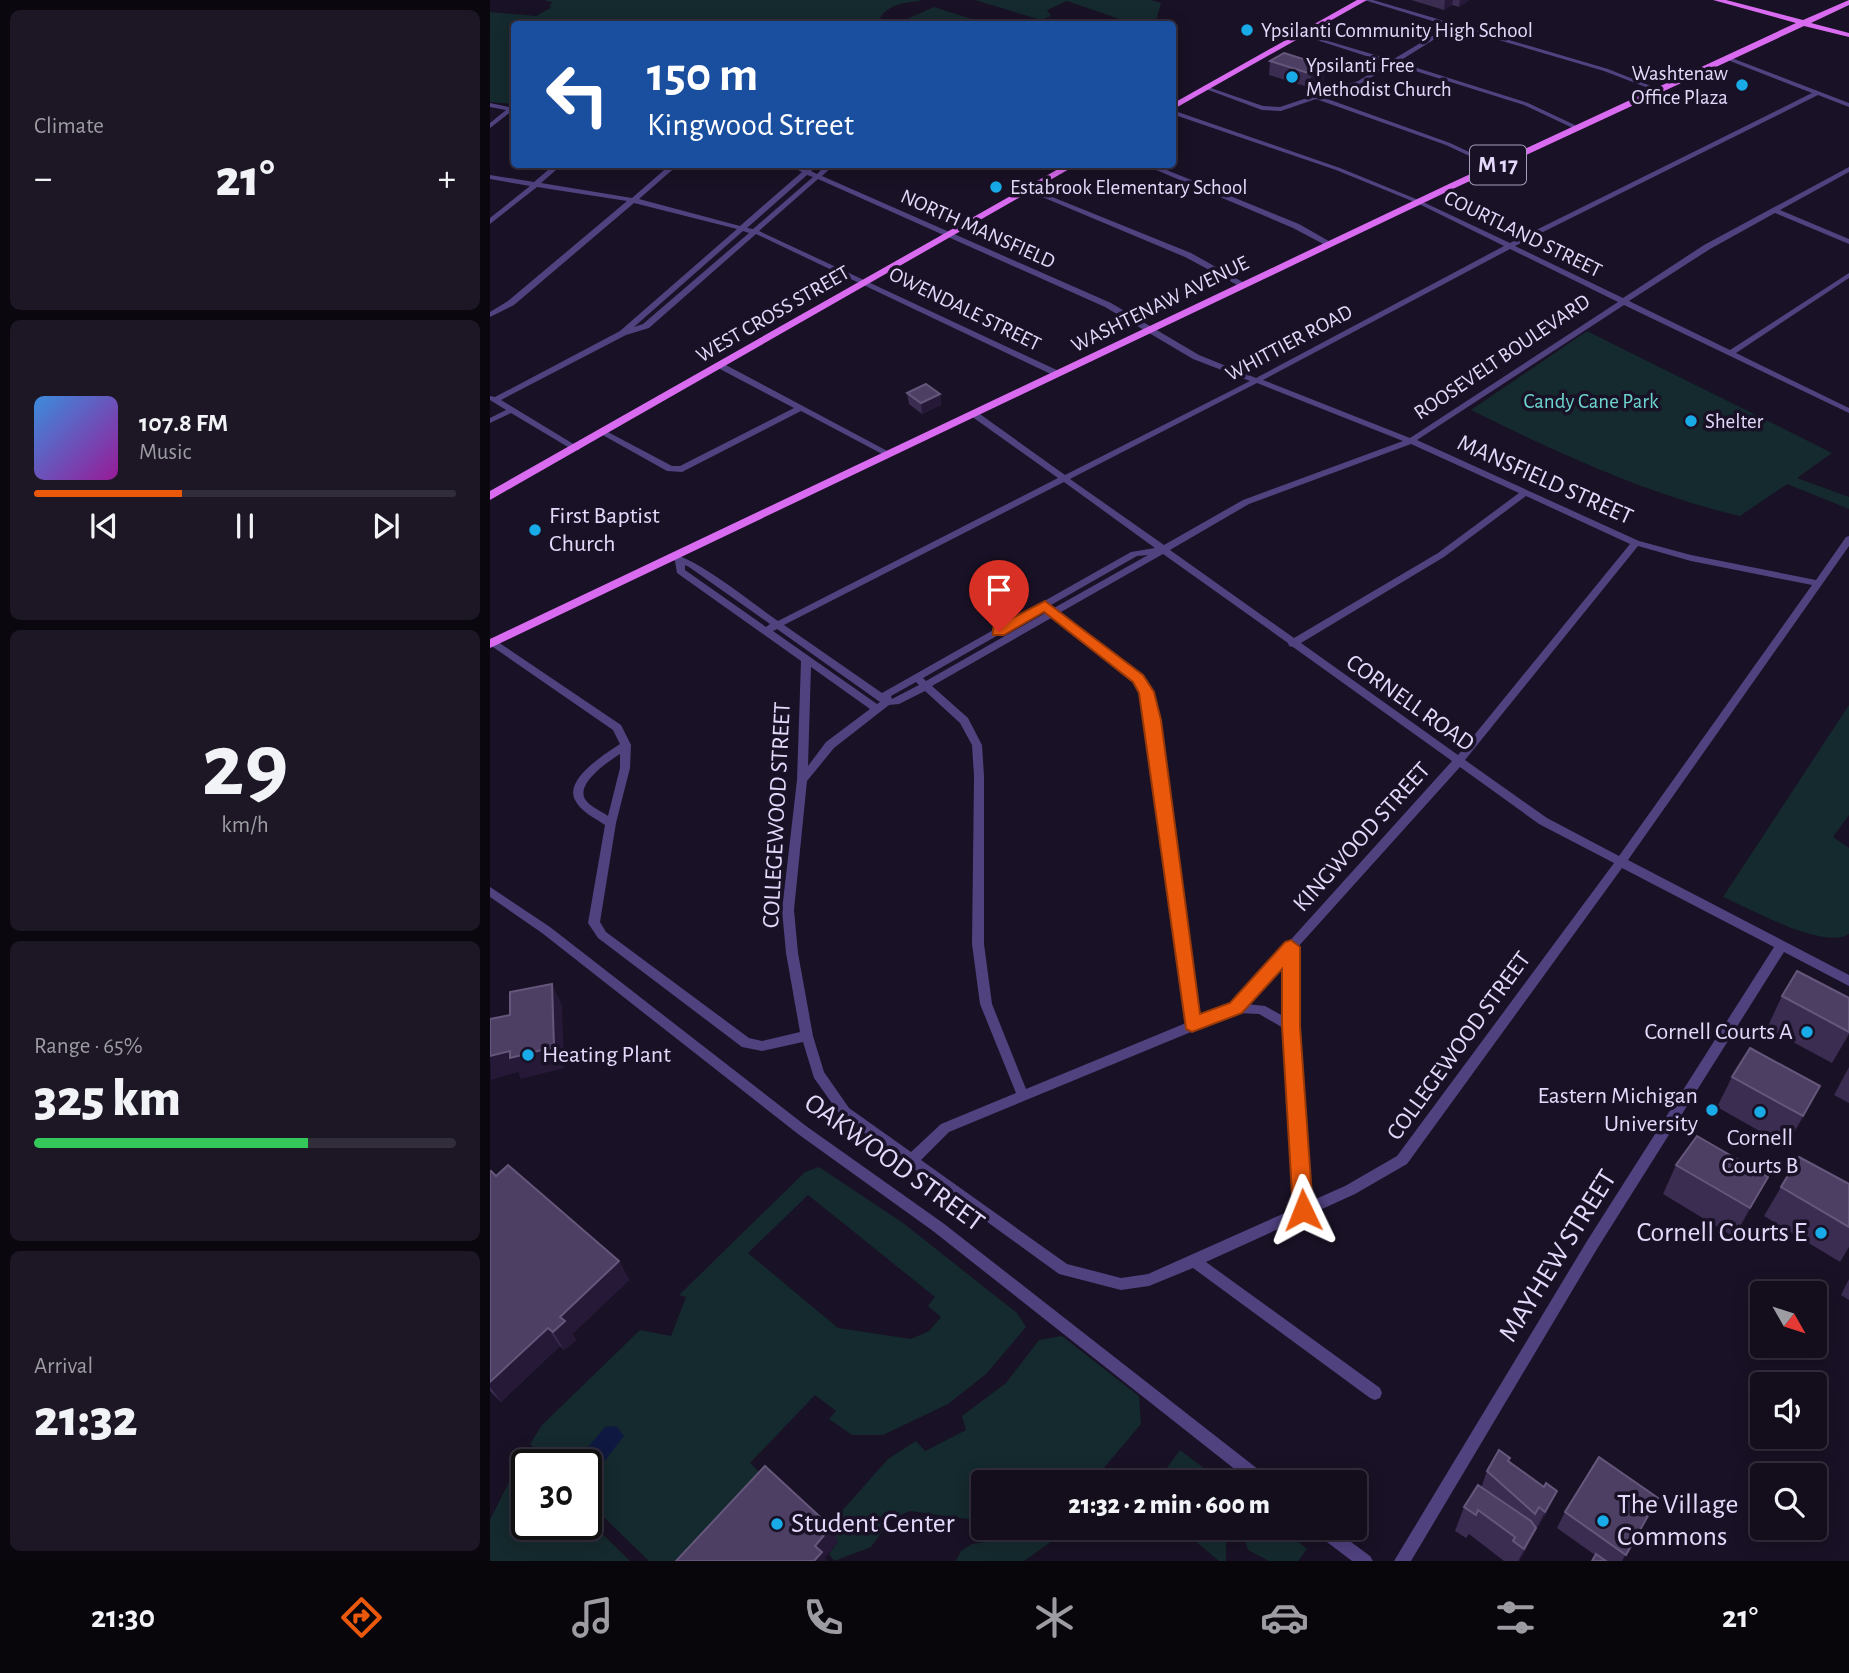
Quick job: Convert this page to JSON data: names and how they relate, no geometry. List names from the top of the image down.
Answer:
{
  "streets": {
    "main road": ["M 17", "WASHTENAW AVENUE", "WEST CROSS STREET"],
    "street": [
      "NORTH MANSFIELD",
      "COURTLAND STREET",
      "OWENDALE STREET",
      "WHITTIER ROAD",
      "ROOSEVELT BOULEVARD",
      "MANSFIELD STREET",
      "CORNELL ROAD",
      "COLLEGEWOOD STREET",
      "KINGWOOD STREET",
      "OAKWOOD STREET",
      "MAYHEW STREET"
    ]
  },
  "crossings": [
    ["NORTH MANSFIELD", "WASHTENAW AVENUE"],
    ["NORTH MANSFIELD", "WEST CROSS STREET"],
    ["NORTH MANSFIELD", "MANSFIELD STREET"],
    ["COURTLAND STREET", "WASHTENAW AVENUE"],
    ["COURTLAND STREET", "WHITTIER ROAD"],
    ["COURTLAND STREET", "ROOSEVELT BOULEVARD"],
    ["WASHTENAW AVENUE", "OWENDALE STREET"],
    ["WASHTENAW AVENUE", "MANSFIELD STREET"],
    ["WASHTENAW AVENUE", "CORNELL ROAD"],
    ["OWENDALE STREET", "WEST CROSS STREET"],
    ["WHITTIER ROAD", "MANSFIELD STREET"],
    ["WHITTIER ROAD", "CORNELL ROAD"],
    ["ROOSEVELT BOULEVARD", "MANSFIELD STREET"],
    ["ROOSEVELT BOULEVARD", "CORNELL ROAD"],
    ["ROOSEVELT BOULEVARD", "COLLEGEWOOD STREET"],
    ["MANSFIELD STREET", "COLLEGEWOOD STREET"],
    ["MANSFIELD STREET", "KINGWOOD STREET"],
    ["CORNELL ROAD", "COLLEGEWOOD STREET"],
    ["CORNELL ROAD", "KINGWOOD STREET"],
    ["CORNELL ROAD", "MAYHEW STREET"],
    ["COLLEGEWOOD STREET", "KINGWOOD STREET"]
  ],
  "parks": ["Candy Cane Park"],
  "places": [
    "Ypsilanti Community High School",
    "Ypsilanti Free Methodist Church",
    "Washtenaw Office Plaza",
    "Estabrook Elementary School",
    "Shelter",
    "First Baptist Church",
    "Cornell Courts A",
    "Heating Plant",
    "Eastern Michigan University",
    "Cornell Courts B",
    "Cornell Courts E",
    "The Village Commons",
    "Student Center"
  ],
  "north": "bottom right",
  "page": {
    "tile": [
      "Climate",
      ["29", "km/h"],
      ["Range · 65%", "325 km"],
      ["Arrival", "21:32"]
    ],
    "turn": ["150 m", "Kingwood Street"],
    "heat": ["−", "21°", "+"],
    "song": ["107.8 FM", "Music"],
    "limit": "30",
    "trip": "21:32 · 2 min · 600 m",
    "tabs": ["21:30", "21°"]
  }
}
